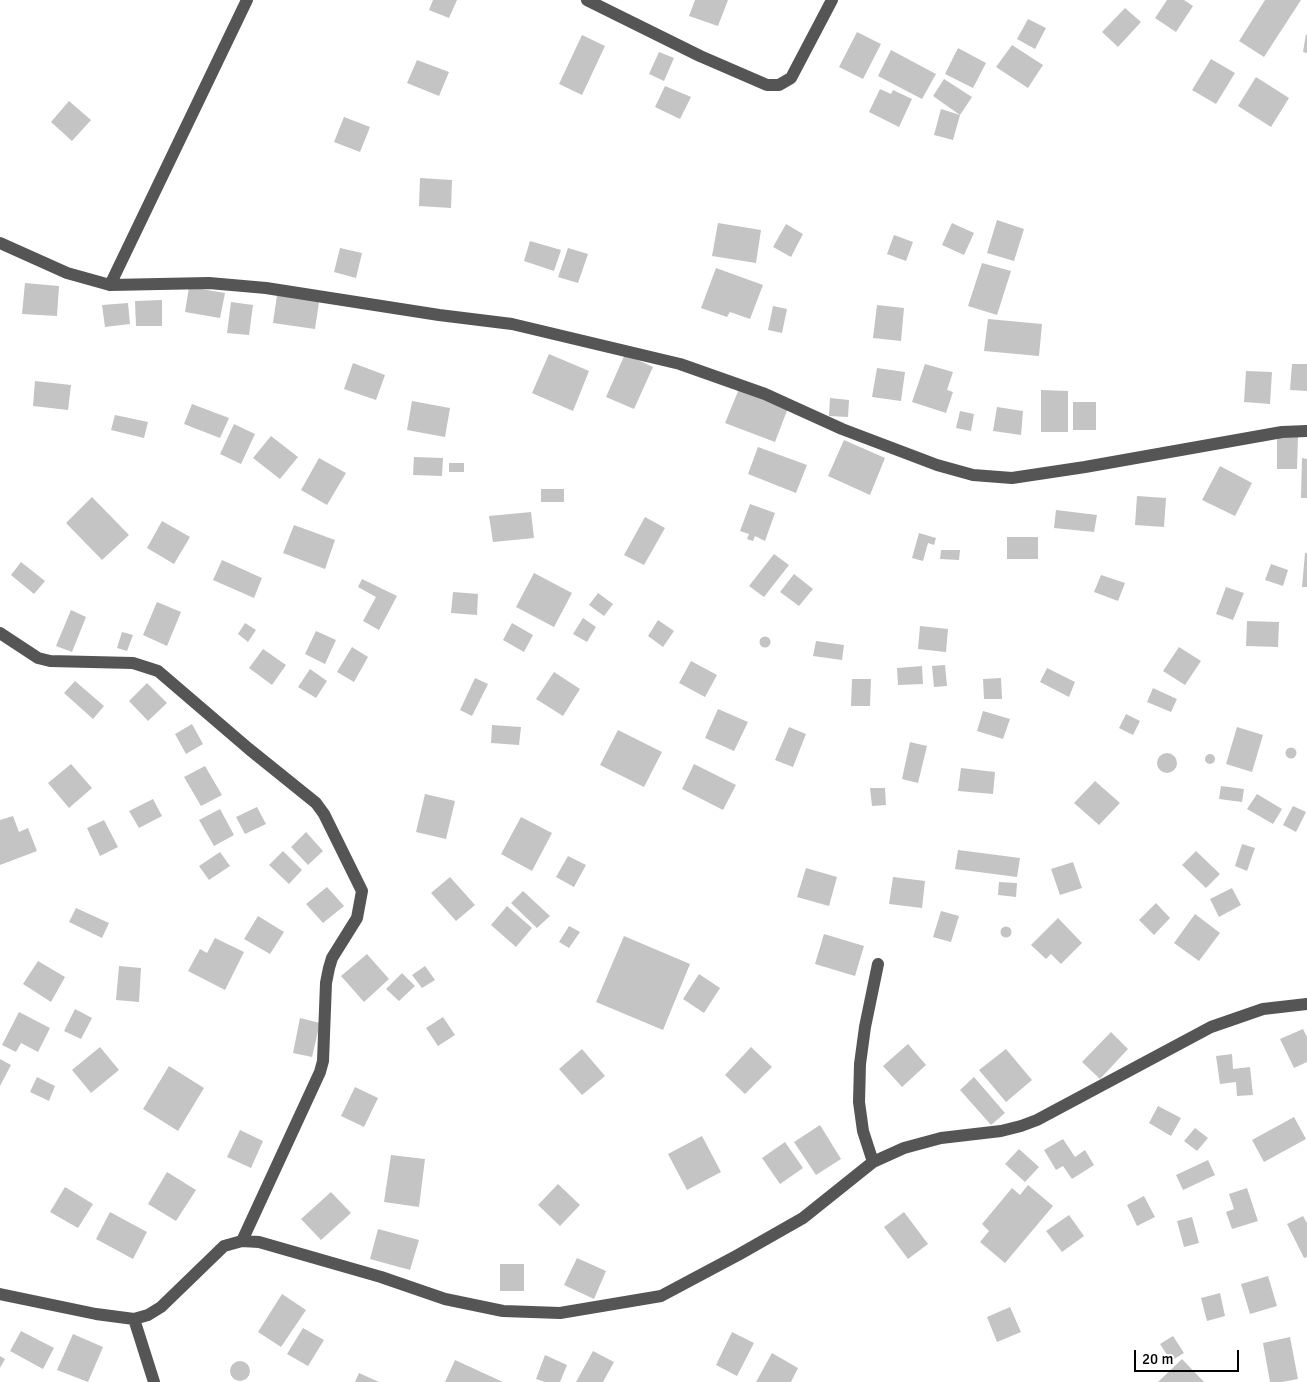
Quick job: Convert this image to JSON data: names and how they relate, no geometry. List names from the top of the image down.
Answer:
{
  "scale_bar": "20 m"
}
